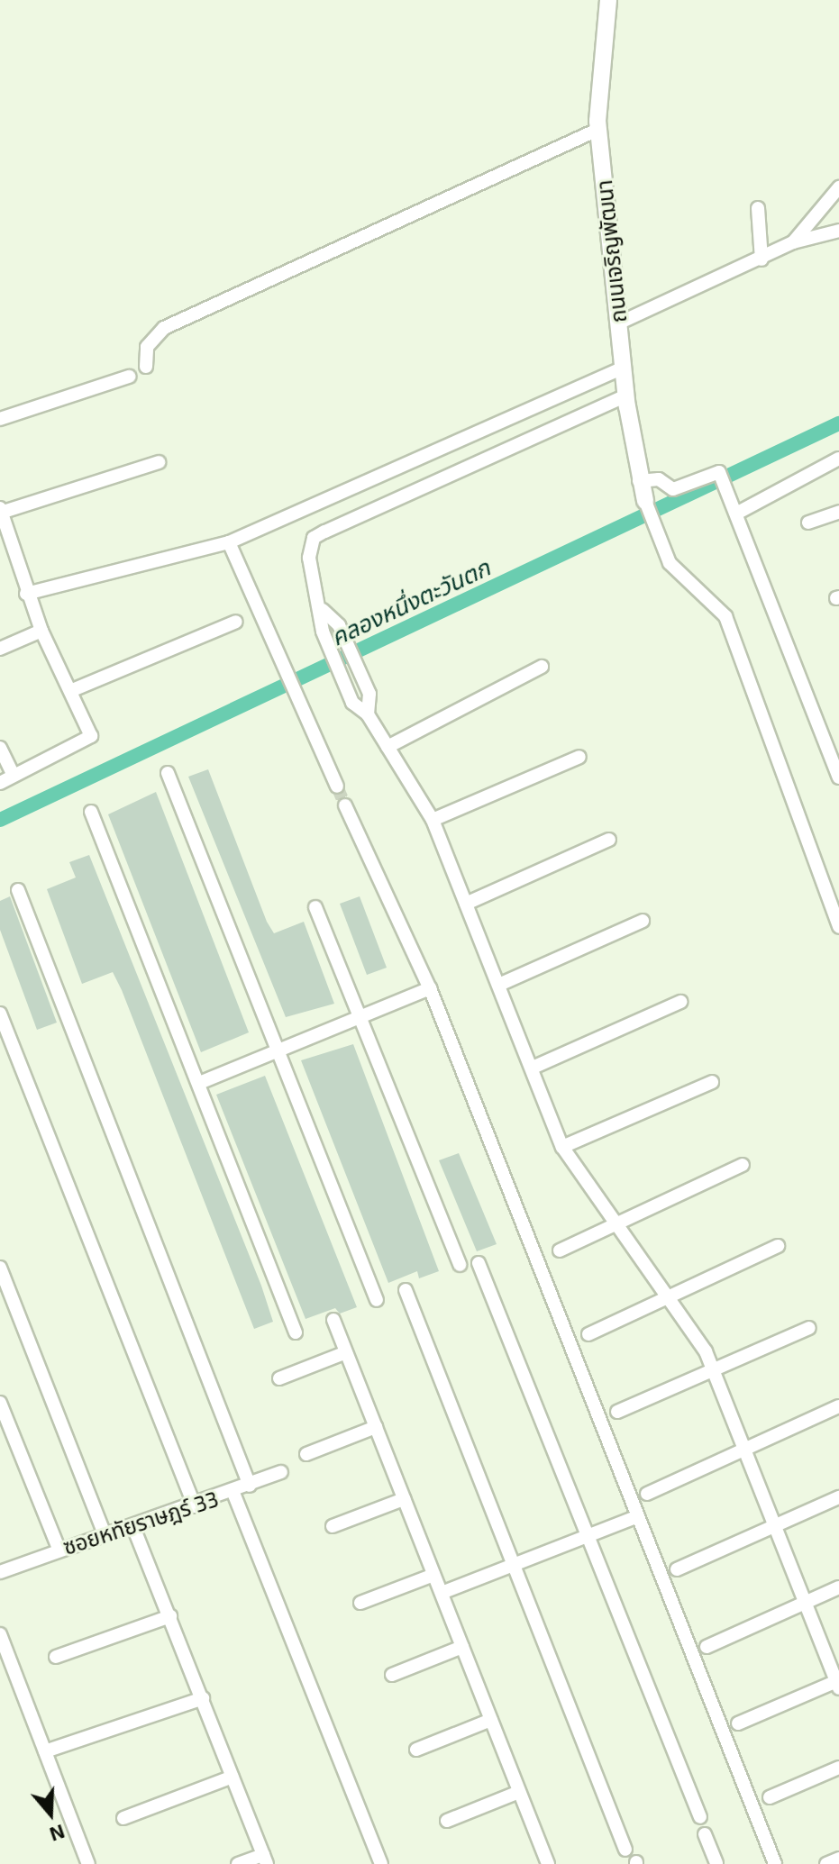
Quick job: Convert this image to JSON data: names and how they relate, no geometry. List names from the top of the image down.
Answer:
{
  "streets": {
    "street": ["ถนนเจริญพัฒนา", "ซอยหทัยราษฎร์ 33"]
  },
  "water": ["คลองหนึ่งตะวันตก"],
  "north": "bottom"
}
